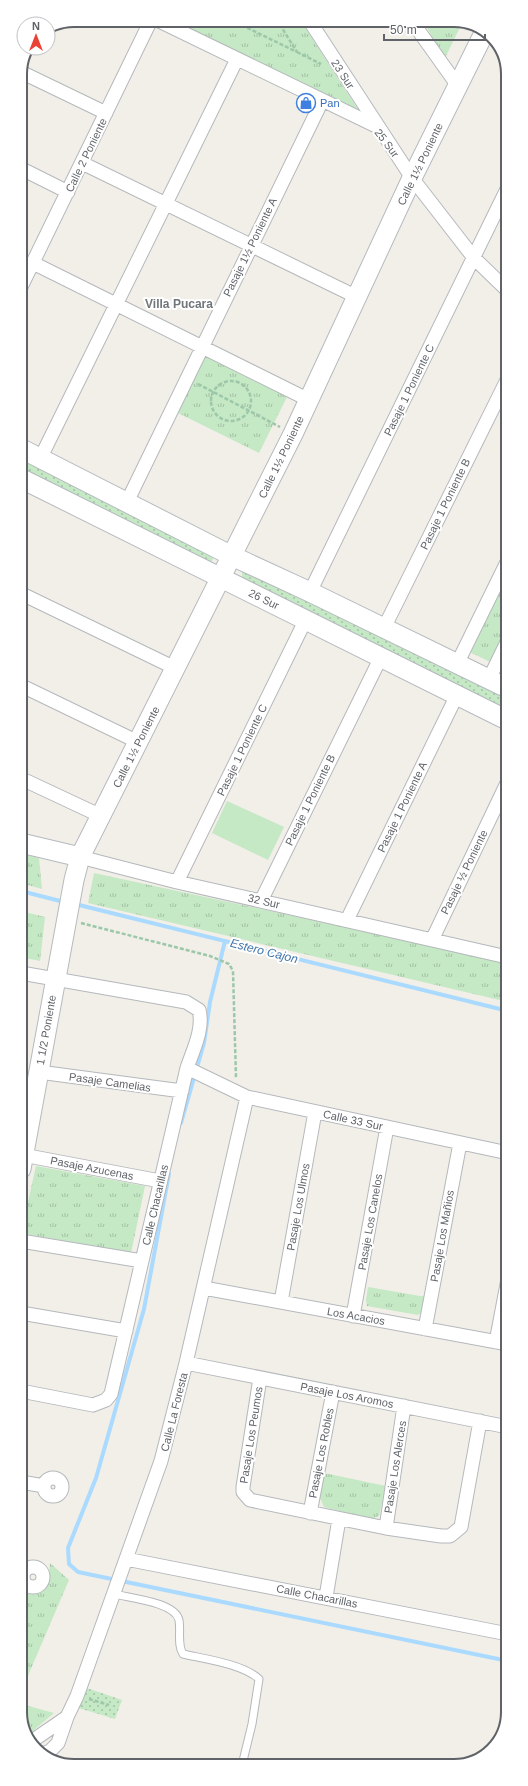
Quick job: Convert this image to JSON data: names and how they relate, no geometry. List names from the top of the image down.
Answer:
{
  "streets": {
    "street": [
      "23 Sur",
      "25 Sur",
      "Calle 2 Poniente",
      "Calle 1½ Poniente",
      "Pasaje 1½ Poniente A",
      "Pasaje 1 Poniente C",
      "Pasaje 1 Poniente B",
      "26 Sur",
      "Pasaje 1 Poniente A",
      "Pasaje ½ Poniente",
      "32 Sur",
      "1 1/2 Poniente",
      "Pasaje Camelias",
      "Calle 33 Sur",
      "Pasaje Azucenas",
      "Calle Chacarillas",
      "Pasaje Los Ulmos",
      "Pasaje Los Canelos",
      "Pasaje Los Mañios",
      "Los Acacios",
      "Pasaje Los Aromos",
      "Calle La Foresta",
      "Pasaje Los Peumos",
      "Pasaje Los Robles",
      "Pasaje Los Alerces"
    ]
  },
  "crossings": [
    ["23 Sur", "25 Sur"],
    ["25 Sur", "Calle 1½ Poniente"],
    ["25 Sur", "Pasaje 1½ Poniente A"],
    ["25 Sur", "Pasaje 1 Poniente C"],
    ["Calle 1½ Poniente", "26 Sur"],
    ["Calle 1½ Poniente", "32 Sur"],
    ["Calle 1½ Poniente", "1 1/2 Poniente"],
    ["Pasaje 1 Poniente C", "26 Sur"],
    ["Pasaje 1 Poniente C", "32 Sur"],
    ["Pasaje 1 Poniente B", "26 Sur"],
    ["Pasaje 1 Poniente B", "32 Sur"],
    ["26 Sur", "Pasaje 1 Poniente A"],
    ["Pasaje 1 Poniente A", "32 Sur"],
    ["Pasaje ½ Poniente", "32 Sur"],
    ["1 1/2 Poniente", "Pasaje Camelias"],
    ["1 1/2 Poniente", "Calle Chacarillas"],
    ["Pasaje Camelias", "Calle Chacarillas"],
    ["Calle 33 Sur", "Calle Chacarillas"],
    ["Calle 33 Sur", "Pasaje Los Ulmos"],
    ["Calle 33 Sur", "Pasaje Los Canelos"],
    ["Calle 33 Sur", "Pasaje Los Mañios"],
    ["Calle 33 Sur", "Calle La Foresta"],
    ["Pasaje Azucenas", "Calle Chacarillas"],
    ["Calle Chacarillas", "Calle La Foresta"],
    ["Pasaje Los Ulmos", "Los Acacios"],
    ["Pasaje Los Canelos", "Los Acacios"],
    ["Pasaje Los Mañios", "Los Acacios"],
    ["Los Acacios", "Calle La Foresta"],
    ["Pasaje Los Aromos", "Calle La Foresta"],
    ["Pasaje Los Aromos", "Pasaje Los Peumos"],
    ["Pasaje Los Aromos", "Pasaje Los Robles"],
    ["Pasaje Los Aromos", "Pasaje Los Alerces"],
    ["Pasaje Los Peumos", "Pasaje Los Robles"]
  ],
  "districts": ["Villa Pucara"],
  "water": ["Estero Cajon"],
  "places": {
    "shop": ["Pan"]
  },
  "scale_bar": "50 m",
  "north": "top"
}
